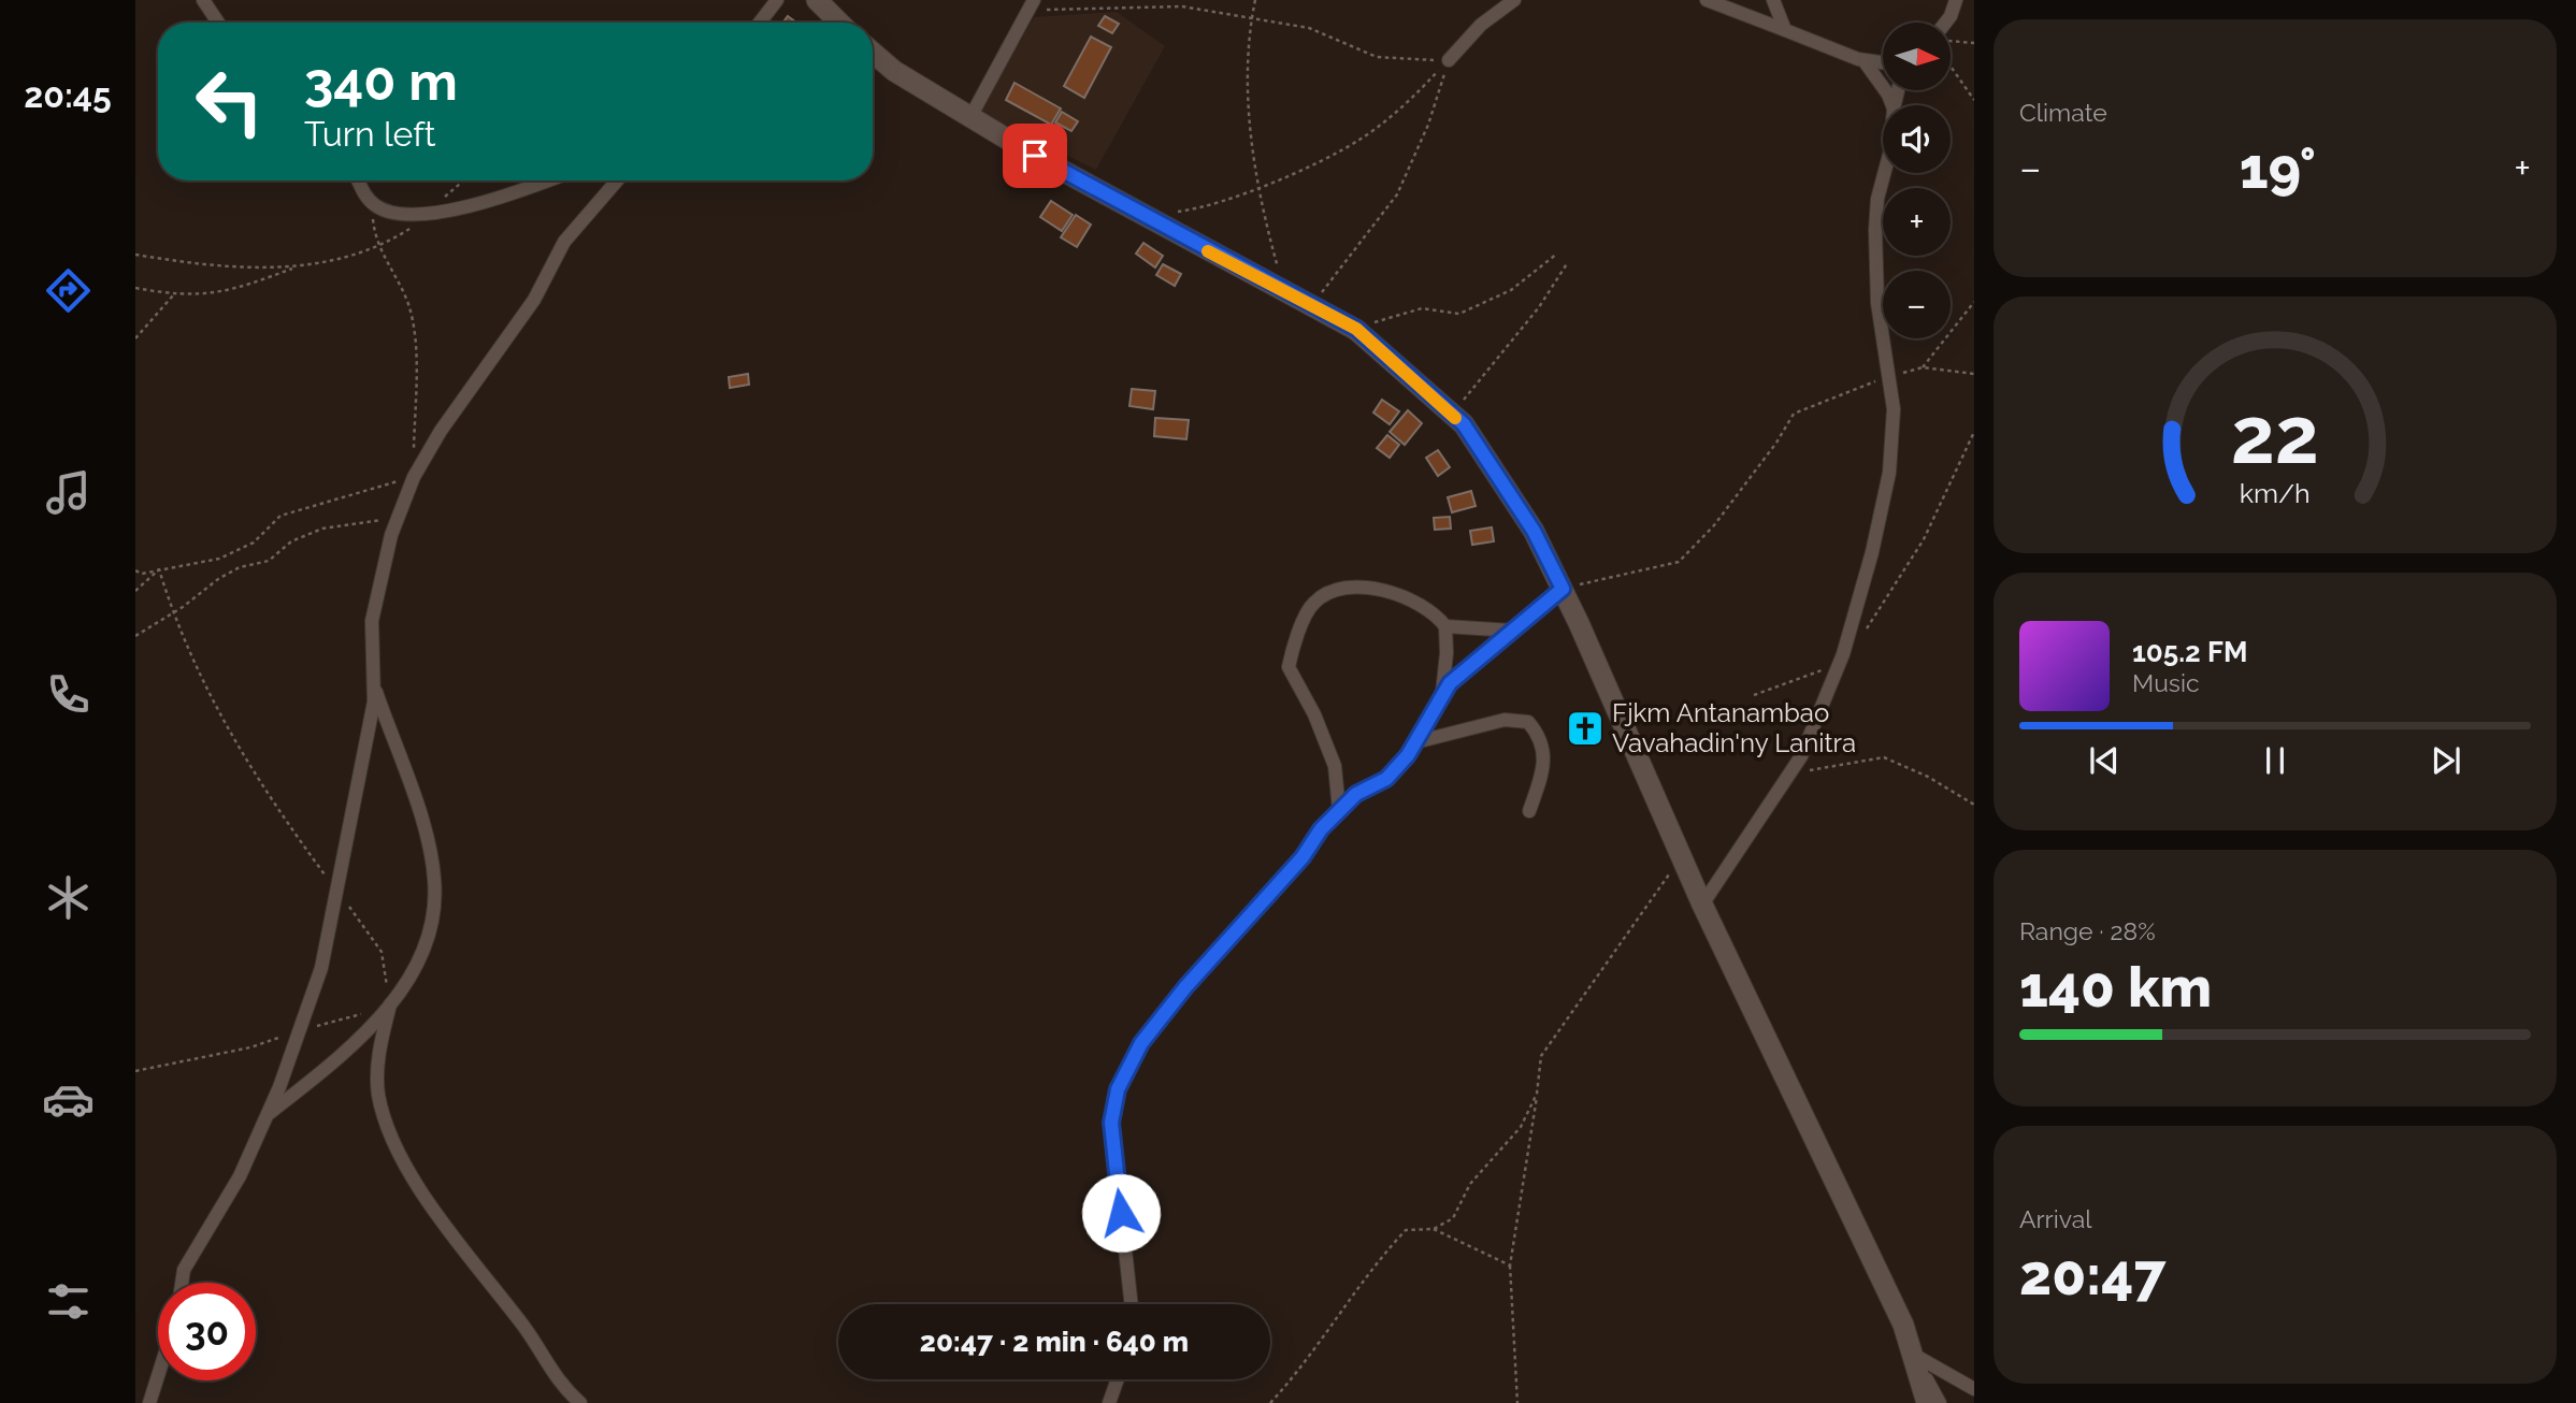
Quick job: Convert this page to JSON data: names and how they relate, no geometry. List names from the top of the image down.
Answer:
{
  "places": {
    "church": ["Fjkm Antanambao Vavahadin'ny Lanitra"]
  },
  "north": "right",
  "page": {
    "tabs": "20:45",
    "tile": [
      "Climate",
      ["Range · 28%", "140 km"],
      ["Arrival", "20:47"]
    ],
    "map_buttons": ["+", "−"],
    "turn": ["340 m", "Turn left"],
    "heat": ["−", "19°", "+"],
    "song": ["105.2 FM", "Music"],
    "limit": "30",
    "trip": "20:47 · 2 min · 640 m",
    "gauge": ["22", "km/h"]
  }
}
